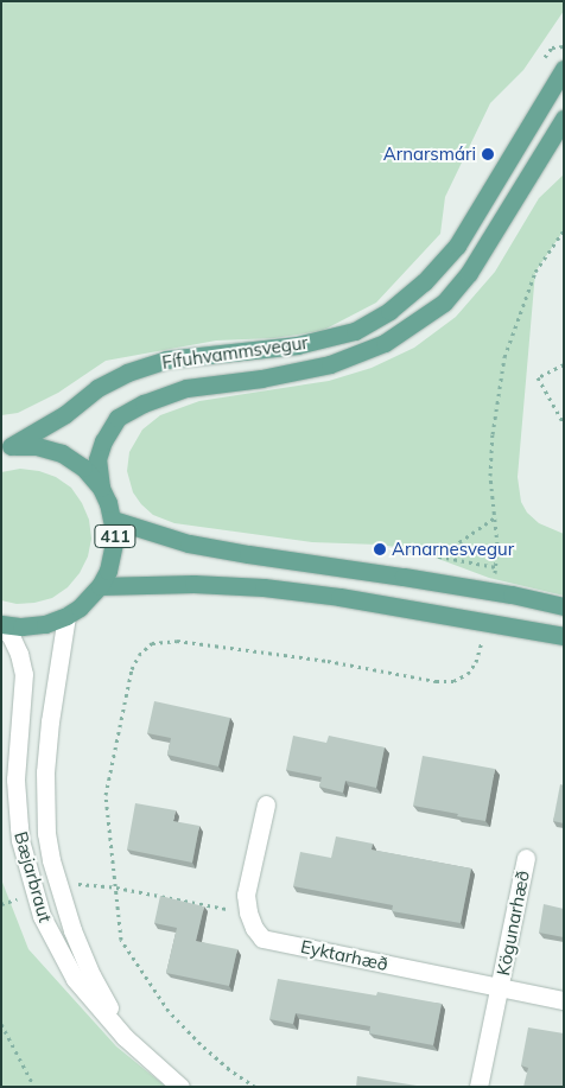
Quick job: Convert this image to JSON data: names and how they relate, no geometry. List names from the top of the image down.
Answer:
{
  "streets": {
    "main road": ["Fífuhvammsvegur", "411"],
    "street": ["Bæjarbraut", "Kögunarhæð", "Eyktarhæð"]
  },
  "crossings": [
    ["Fífuhvammsvegur", "411"],
    ["411", "Bæjarbraut"],
    ["Kögunarhæð", "Eyktarhæð"]
  ],
  "places": ["Arnarsmári", "Arnarnesvegur"]
}
